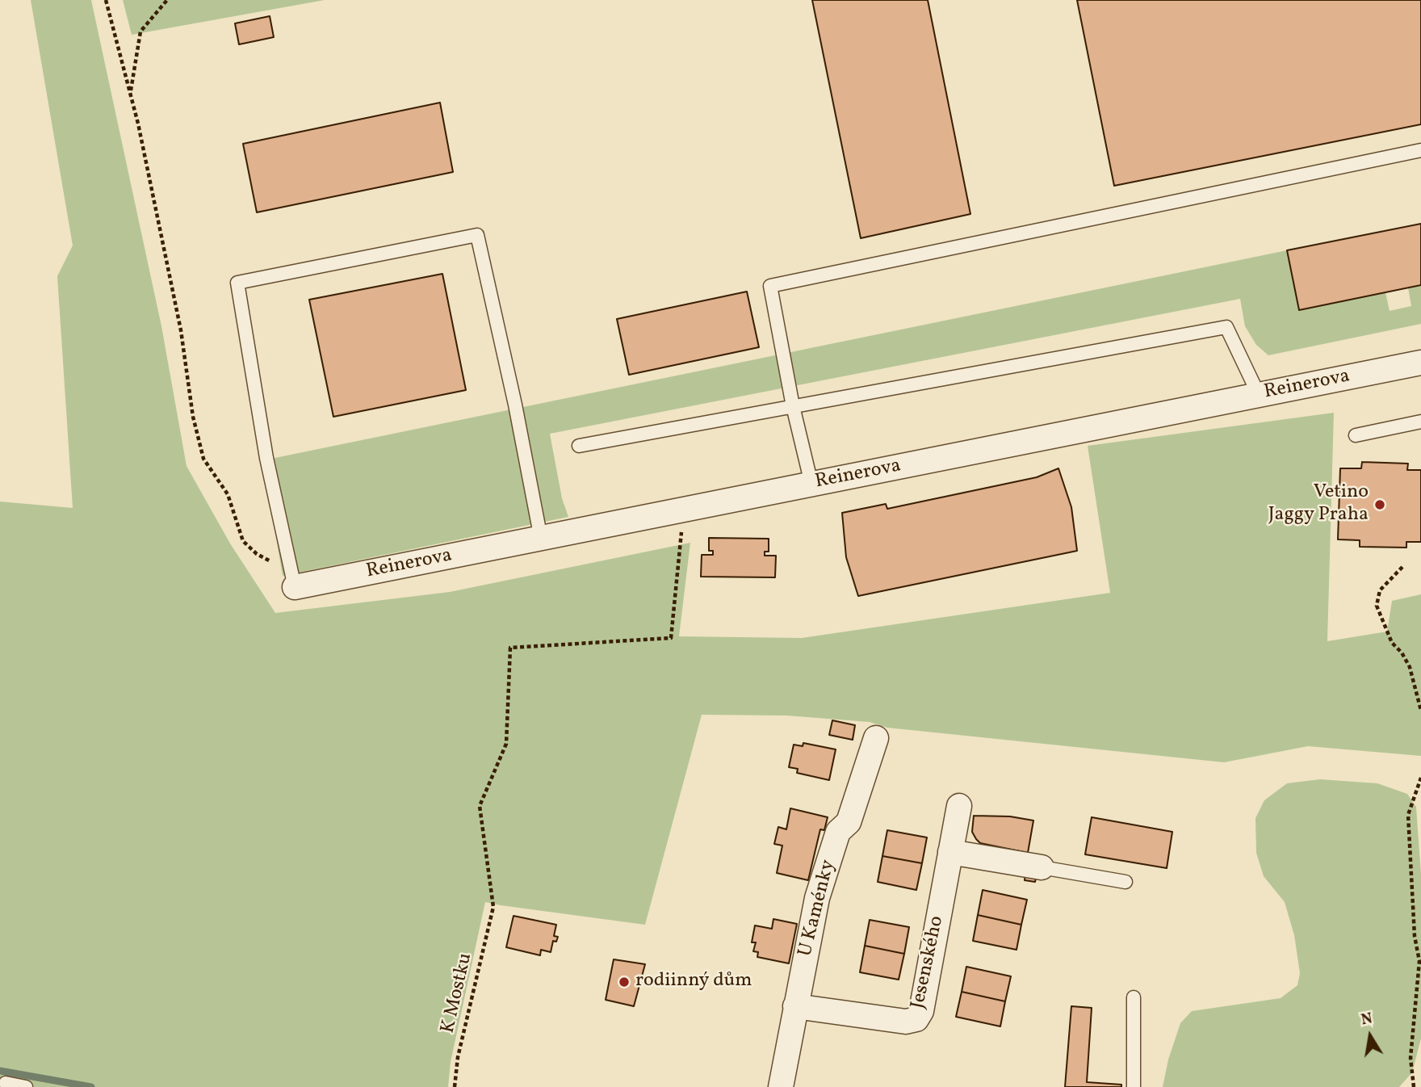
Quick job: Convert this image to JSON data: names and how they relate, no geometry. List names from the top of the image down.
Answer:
{
  "streets": {
    "street": ["Reinerova", "U Kaménky", "Jesenského"],
    "path": ["K Mostku"]
  },
  "crossings": [
    ["Reinerova", "K Mostku"],
    ["U Kaménky", "Jesenského"]
  ],
  "places": ["Vetino Jaggy Praha", "rodiinný dům"],
  "north": "top"
}
